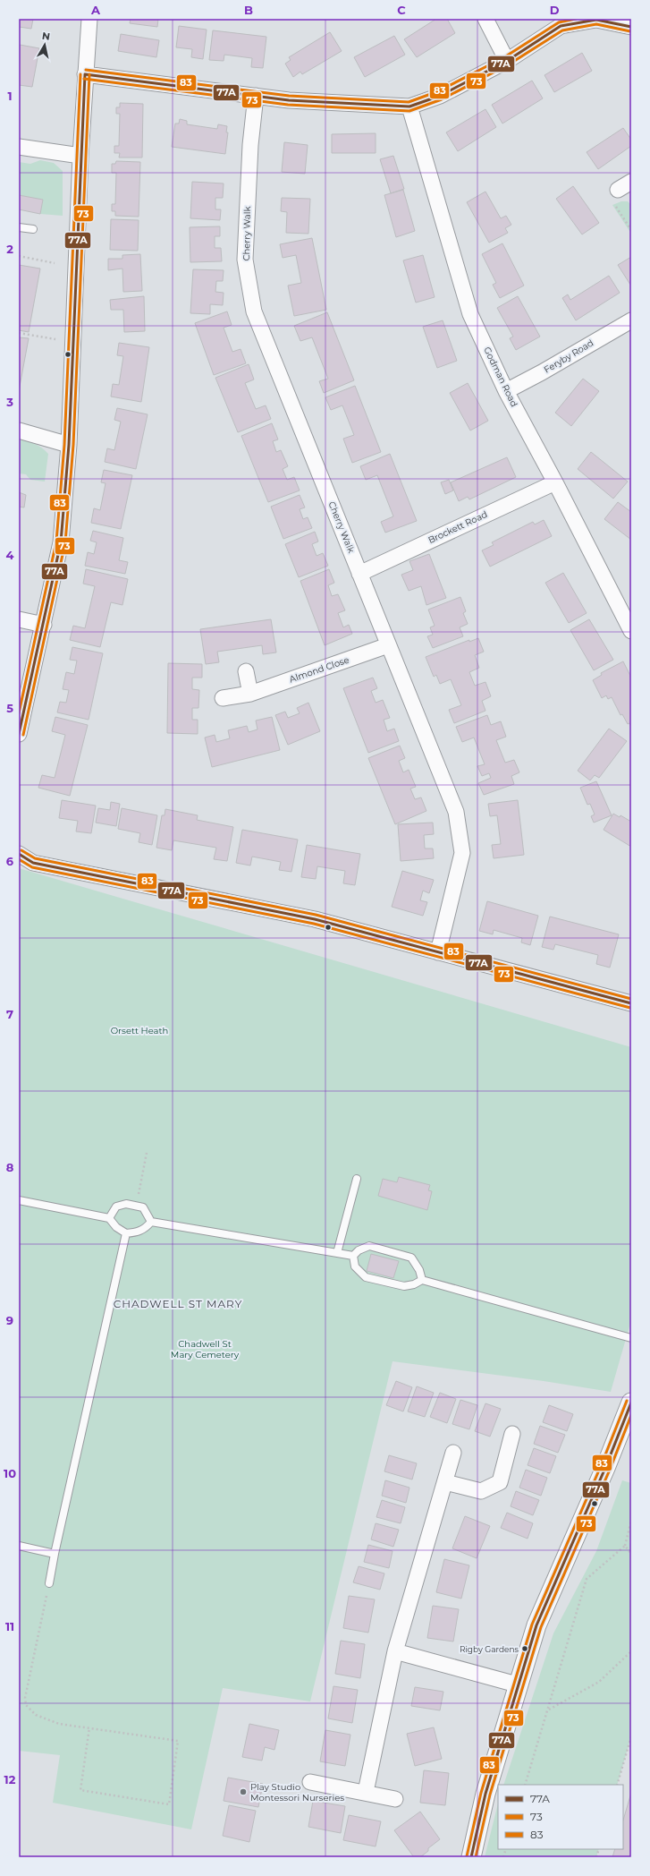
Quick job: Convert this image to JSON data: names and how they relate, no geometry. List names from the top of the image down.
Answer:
{
  "streets": {
    "street": [
      "Cherry Walk",
      "Feryby Road",
      "Godman Road",
      "Brockett Road",
      "Almond Close"
    ]
  },
  "crossings": [
    ["Cherry Walk", "Brockett Road"],
    ["Cherry Walk", "Almond Close"],
    ["Feryby Road", "Godman Road"],
    ["Godman Road", "Brockett Road"]
  ],
  "districts": ["CHADWELL ST MARY"],
  "parks": ["Orsett Heath", "Chadwell St Mary Cemetery"],
  "places": ["Rigby Gardens", "Play Studio Montessori Nurseries"],
  "lines": ["transit line 83", "transit line 77A", "transit line 73"],
  "legend": ["77A", "73", "83"],
  "north": "top",
  "grid": {
    "columns": [
      "A",
      "B",
      "C",
      "D"
    ],
    "rows": [
      "1",
      "2",
      "3",
      "4",
      "5",
      "6",
      "7",
      "8",
      "9",
      "10",
      "11",
      "12"
    ]
  }
}
